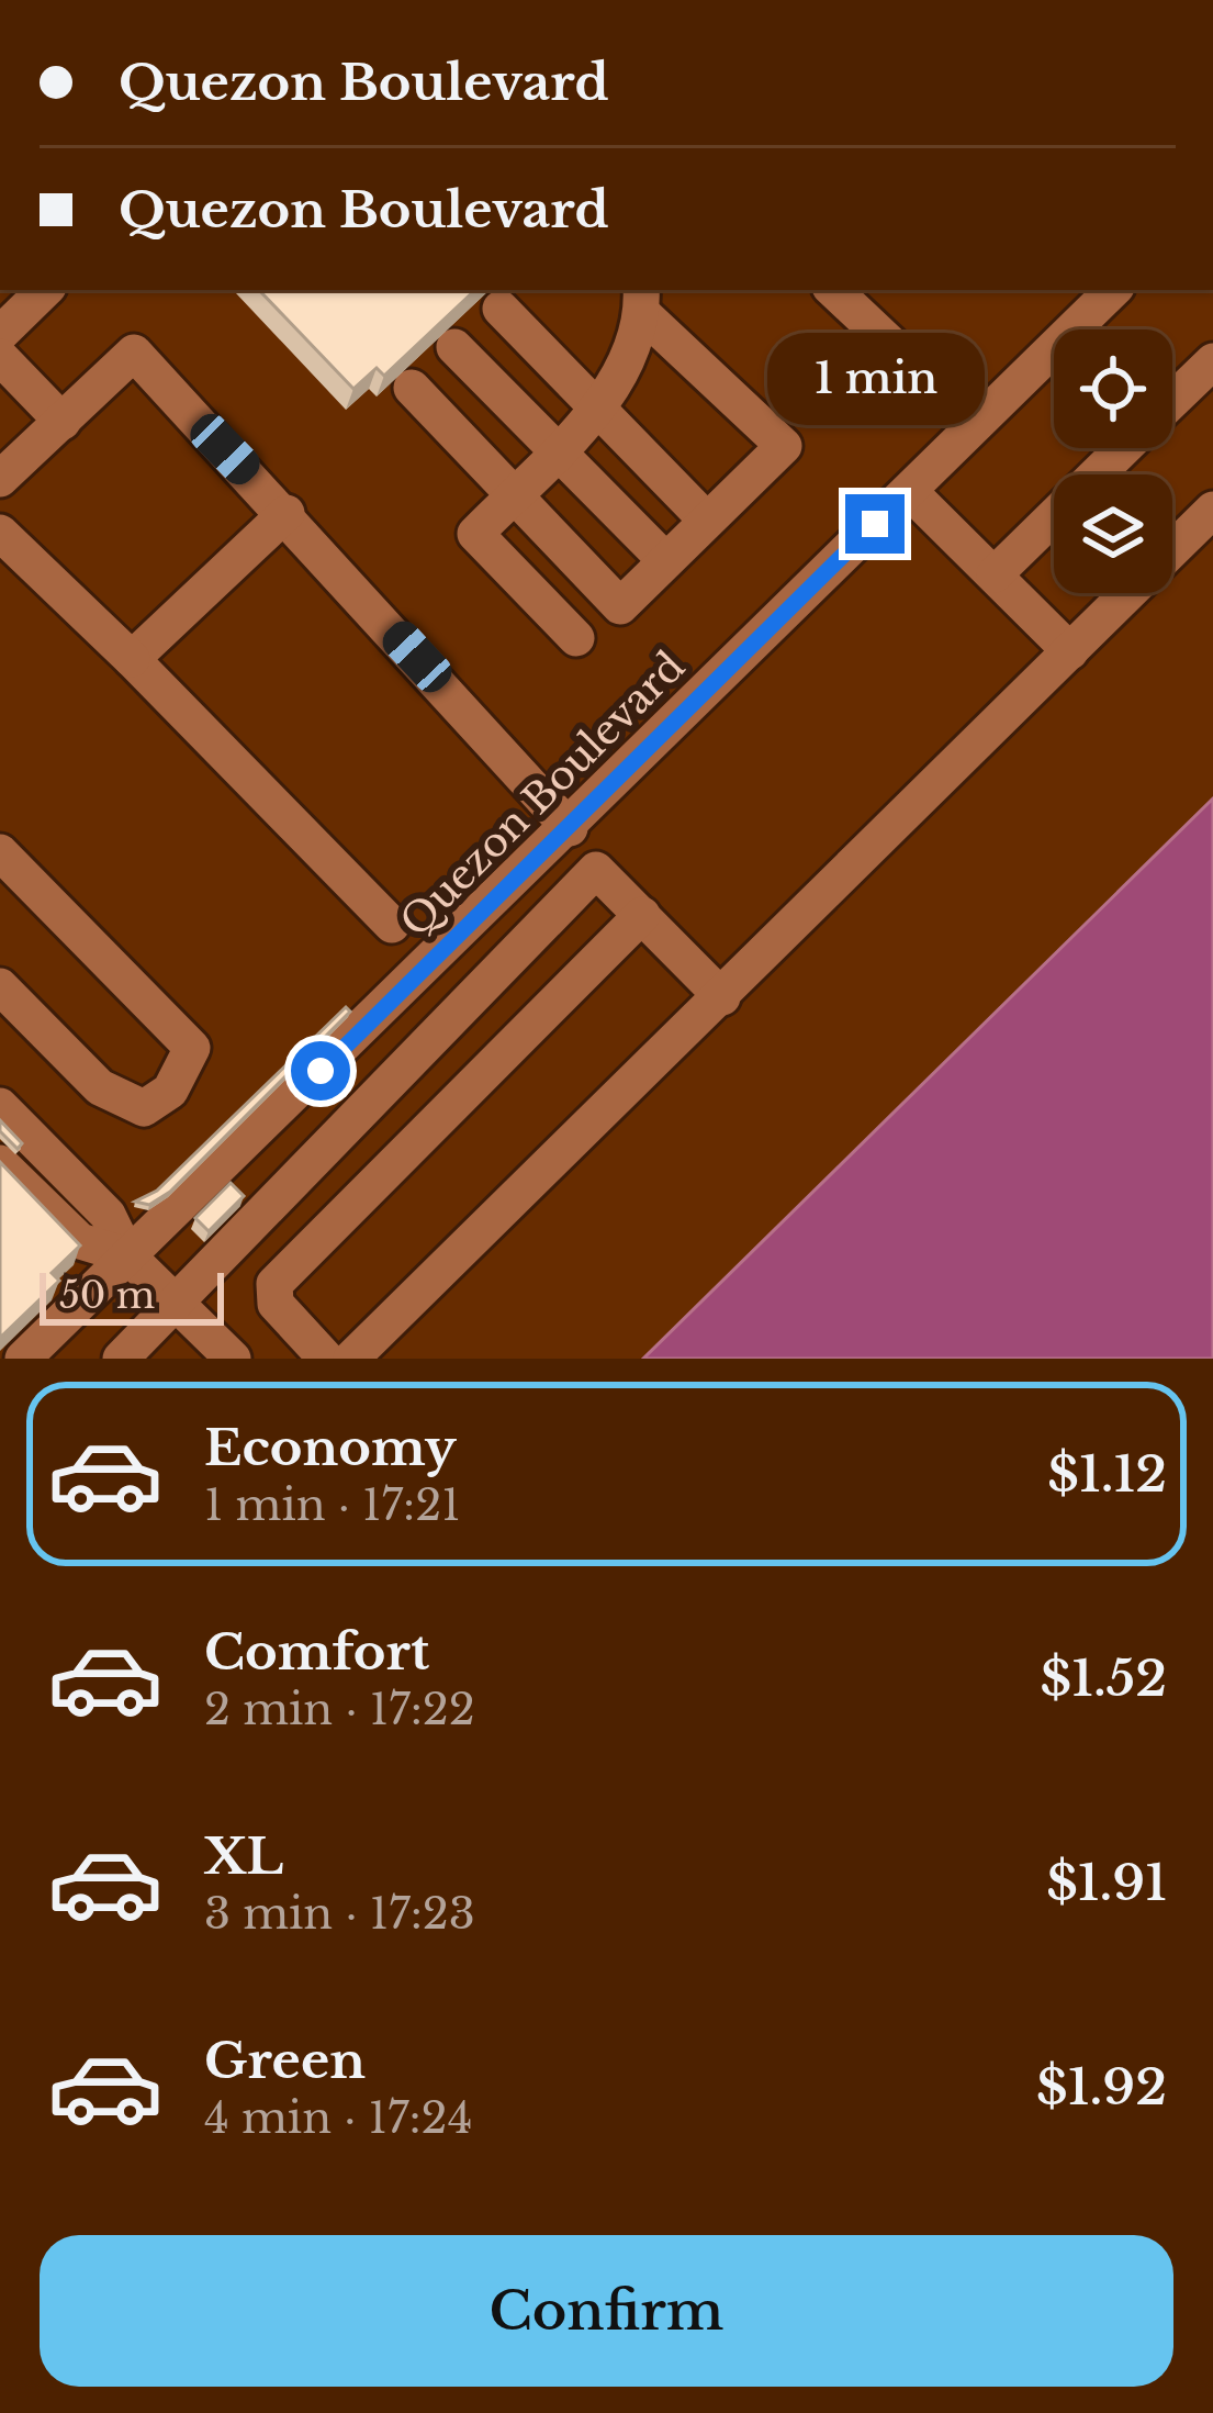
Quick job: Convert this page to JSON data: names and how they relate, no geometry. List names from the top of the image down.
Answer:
{
  "streets": {
    "street": ["Quezon Boulevard"]
  },
  "scale_bar": "50 m",
  "page": {
    "banner": ["Quezon Boulevard", "Quezon Boulevard"],
    "bubble": "1 min",
    "scale": "50 m",
    "list": [
      {
        "name": "Economy",
        "note": "1 min · 17:21",
        "value": "$1.12"
      },
      {
        "name": "Comfort",
        "note": "2 min · 17:22",
        "value": "$1.52"
      },
      {
        "name": "XL",
        "note": "3 min · 17:23",
        "value": "$1.91"
      },
      {
        "name": "Green",
        "note": "4 min · 17:24",
        "value": "$1.92"
      }
    ],
    "buttons": "Confirm"
  }
}
